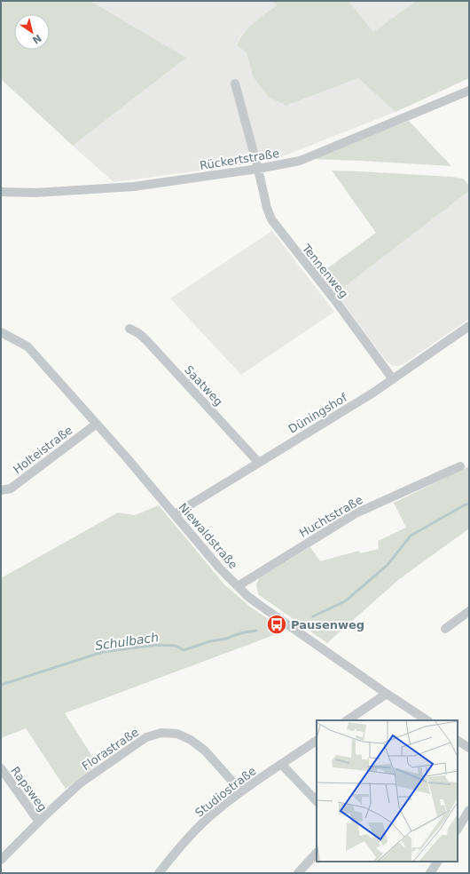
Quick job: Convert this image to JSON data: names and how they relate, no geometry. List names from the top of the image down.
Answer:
{
  "streets": {
    "street": [
      "Rückertstraße",
      "Tennenweg",
      "Saatweg",
      "Düningshof",
      "Holteistraße",
      "Huchtstraße",
      "Niewaldstraße",
      "Florastraße",
      "Rapsweg",
      "Studiostraße"
    ]
  },
  "crossings": [
    ["Rückertstraße", "Tennenweg"],
    ["Tennenweg", "Düningshof"],
    ["Saatweg", "Düningshof"],
    ["Düningshof", "Niewaldstraße"],
    ["Holteistraße", "Niewaldstraße"],
    ["Huchtstraße", "Niewaldstraße"],
    ["Florastraße", "Rapsweg"],
    ["Florastraße", "Studiostraße"]
  ],
  "water": ["Schulbach"],
  "places": {
    "bus stop": ["Pausenweg"]
  },
  "north": "bottom right"
}
